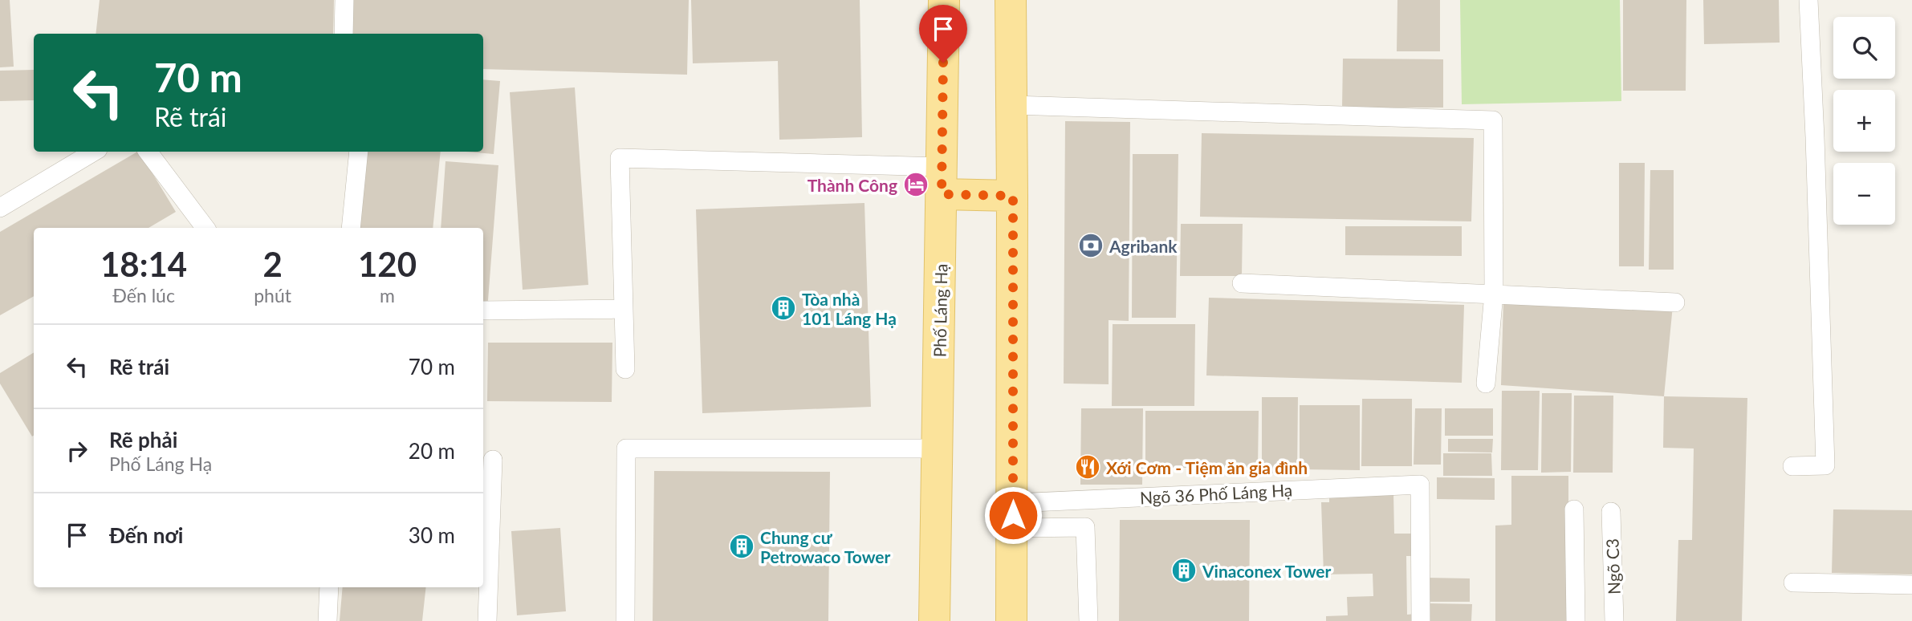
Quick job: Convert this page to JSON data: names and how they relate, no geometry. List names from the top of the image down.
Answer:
{
  "streets": {
    "main road": ["Phố Láng Hạ"],
    "lane": ["Ngõ 36 Phố Láng Hạ", "Ngõ C3"]
  },
  "places": {
    "hotel": ["Thành Công"],
    "bank": ["Agribank"],
    "building": ["Tòa nhà 101 Láng Hạ", "Chung cư Petrowaco Tower", "Vinaconex Tower"],
    "restaurant": ["Xới Cơm - Tiệm ăn gia đình"]
  },
  "page": {
    "map_buttons": ["+", "−"],
    "turn": ["70 m", "Rẽ trái"],
    "eta": [
      "18:14",
      "Đến lúc",
      "2",
      "phút",
      "120",
      "m"
    ],
    "list": [
      {
        "name": "Rẽ trái",
        "value": "70 m"
      },
      {
        "name": "Rẽ phải",
        "note": "Phố Láng Hạ",
        "value": "20 m"
      },
      {
        "name": "Đến nơi",
        "value": "30 m"
      }
    ]
  }
}
